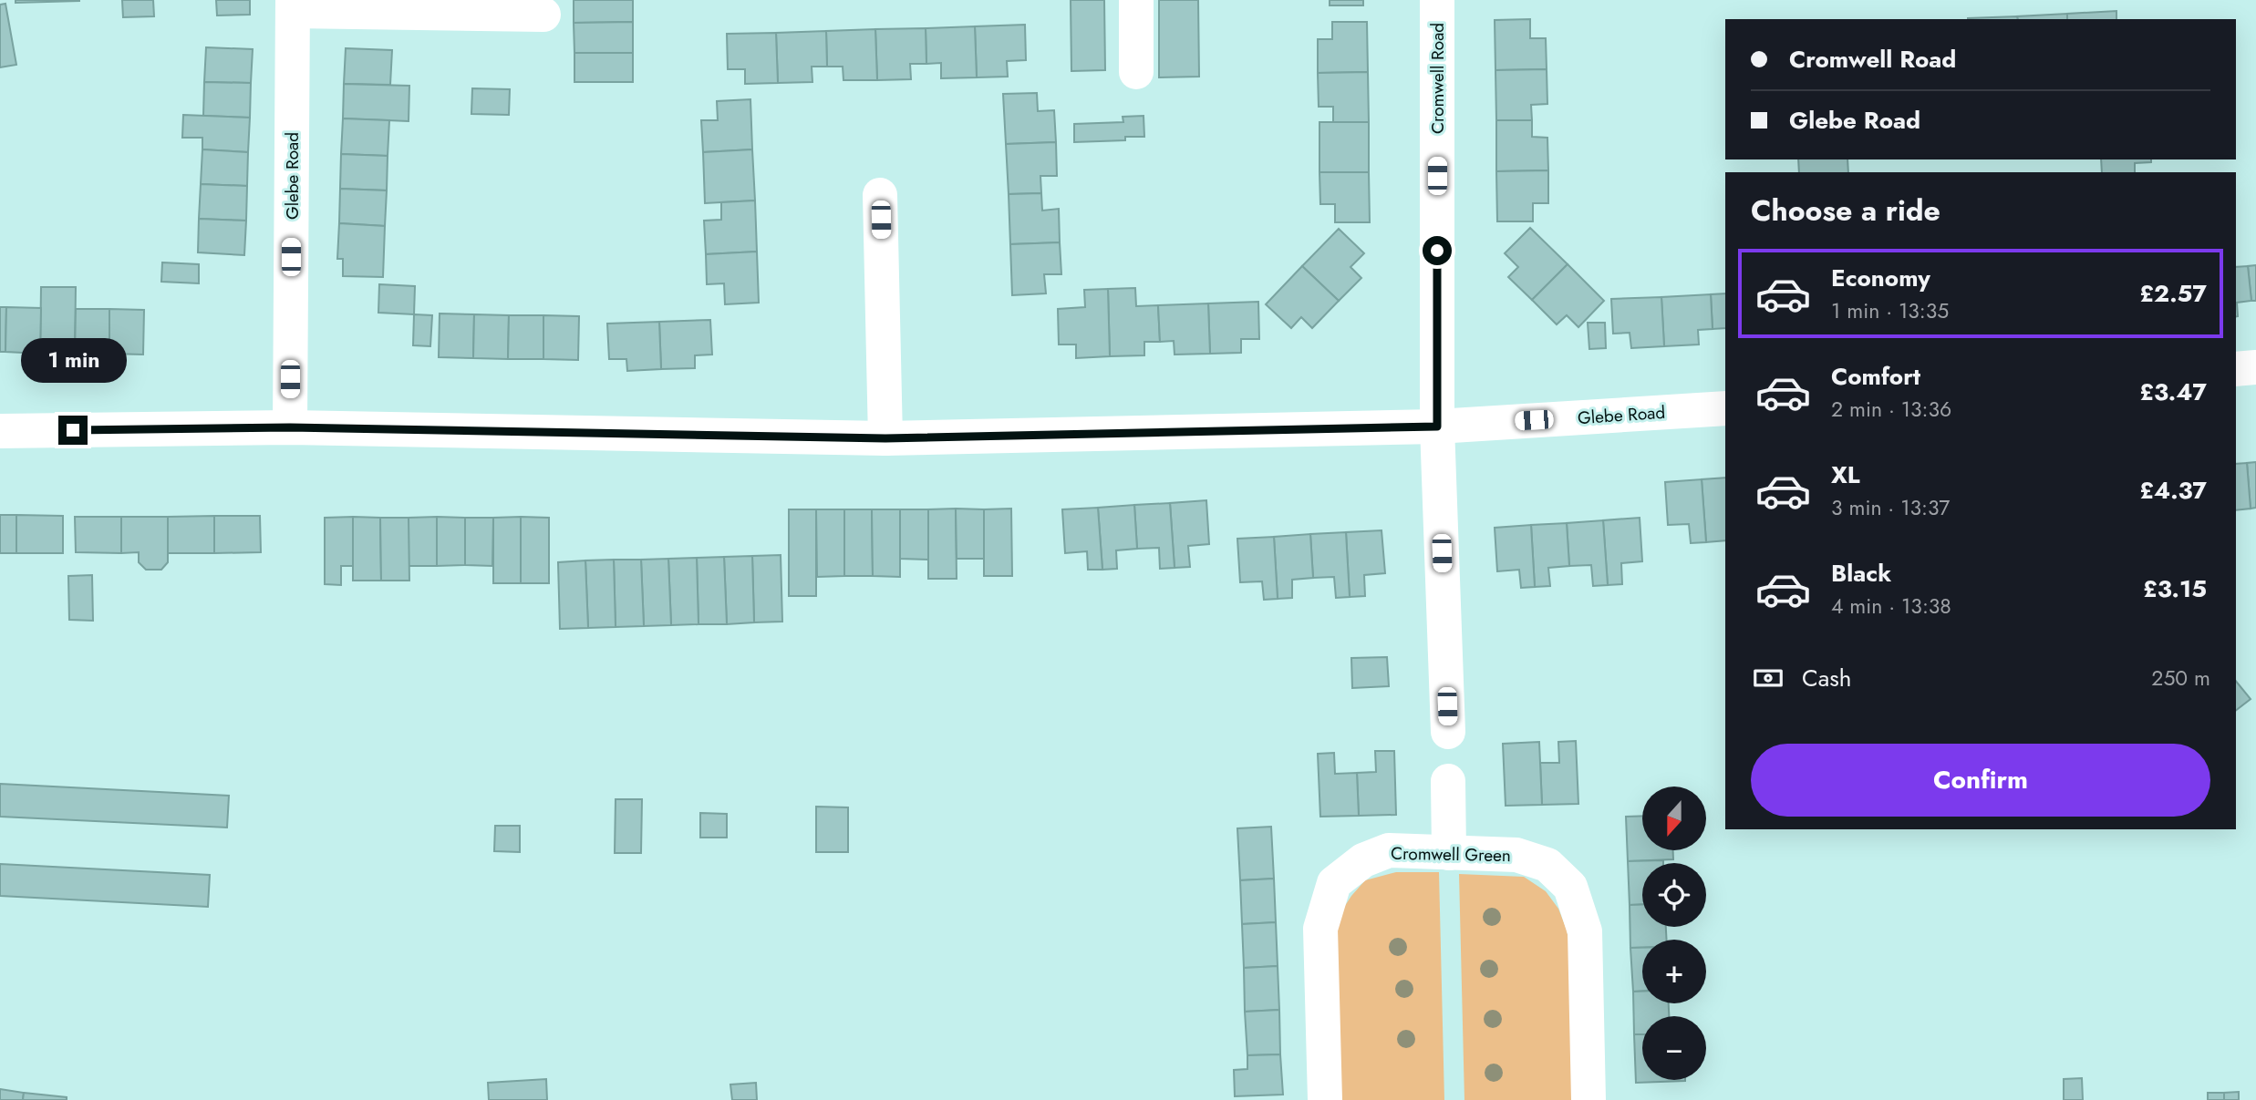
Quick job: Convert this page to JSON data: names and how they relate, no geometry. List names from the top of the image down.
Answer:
{
  "streets": {
    "street": ["Cromwell Road", "Glebe Road", "Cromwell Green"]
  },
  "crossings": [
    ["Cromwell Road", "Glebe Road"]
  ],
  "north": "bottom",
  "page": {
    "banner": ["Cromwell Road", "Glebe Road"],
    "heading": "Choose a ride",
    "list": [
      {
        "name": "Economy",
        "note": "1 min · 13:35",
        "value": "£2.57"
      },
      {
        "name": "Comfort",
        "note": "2 min · 13:36",
        "value": "£3.47"
      },
      {
        "name": "XL",
        "note": "3 min · 13:37",
        "value": "£4.37"
      },
      {
        "name": "Black",
        "note": "4 min · 13:38",
        "value": "£3.15"
      }
    ],
    "bubble": "1 min",
    "pay": ["Cash", "250 m"],
    "buttons": "Confirm",
    "map_buttons": ["+", "−"]
  }
}
